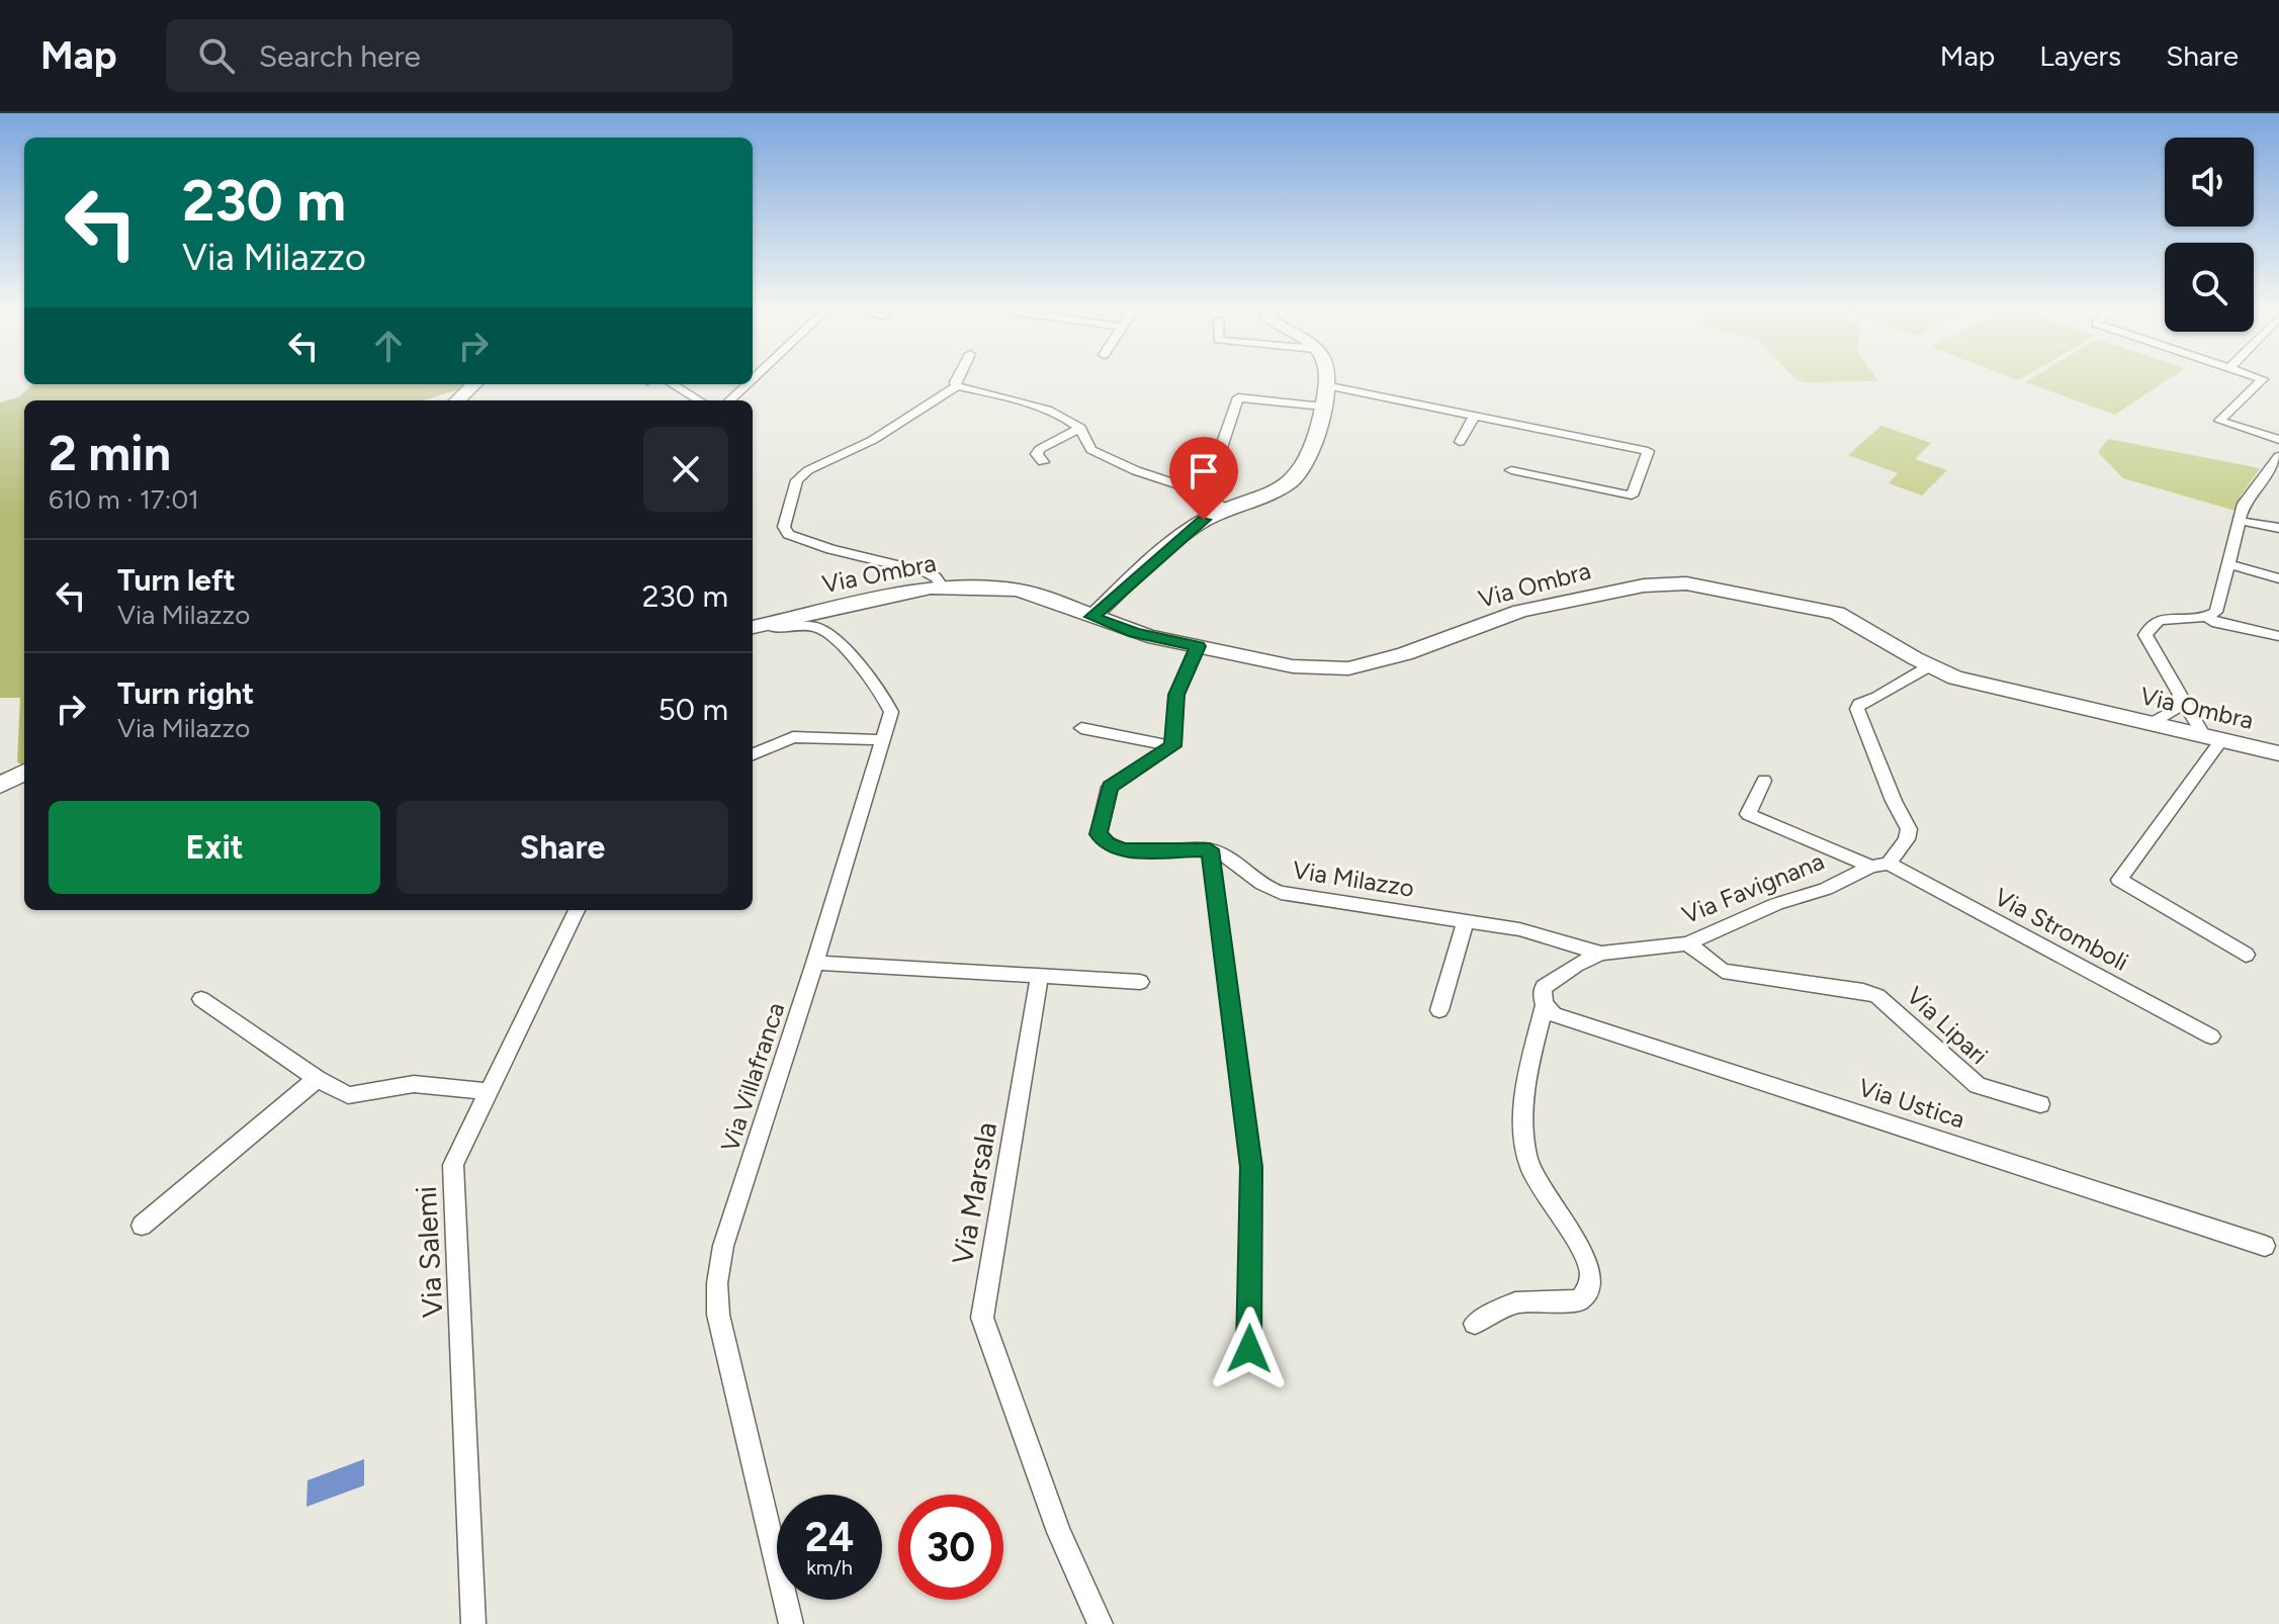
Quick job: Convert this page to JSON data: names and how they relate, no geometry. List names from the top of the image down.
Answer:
{
  "streets": {
    "main road": ["Via Ombra"],
    "street": [
      "Via Milazzo",
      "Via Favignana",
      "Via Stromboli",
      "Via Lipari",
      "Via Villafranca",
      "Via Ustica",
      "Via Marsala",
      "Via Salemi"
    ]
  },
  "crossings": [
    ["Via Ombra", "Via Villafranca"],
    ["Via Milazzo", "Via Favignana"],
    ["Via Favignana", "Via Stromboli"],
    ["Via Favignana", "Via Lipari"],
    ["Via Favignana", "Via Ustica"]
  ],
  "page": {
    "header": "Map",
    "search": "Search here",
    "nav": ["Map", "Layers", "Share"],
    "turn": ["230 m", "Via Milazzo"],
    "heading": ["2 min", "610 m · 17:01"],
    "list": [
      {
        "name": "Turn left",
        "note": "Via Milazzo",
        "value": "230 m"
      },
      {
        "name": "Turn right",
        "note": "Via Milazzo",
        "value": "50 m"
      }
    ],
    "buttons": ["Exit", "Share"],
    "speed": "24 km/h",
    "limit": "30"
  }
}
